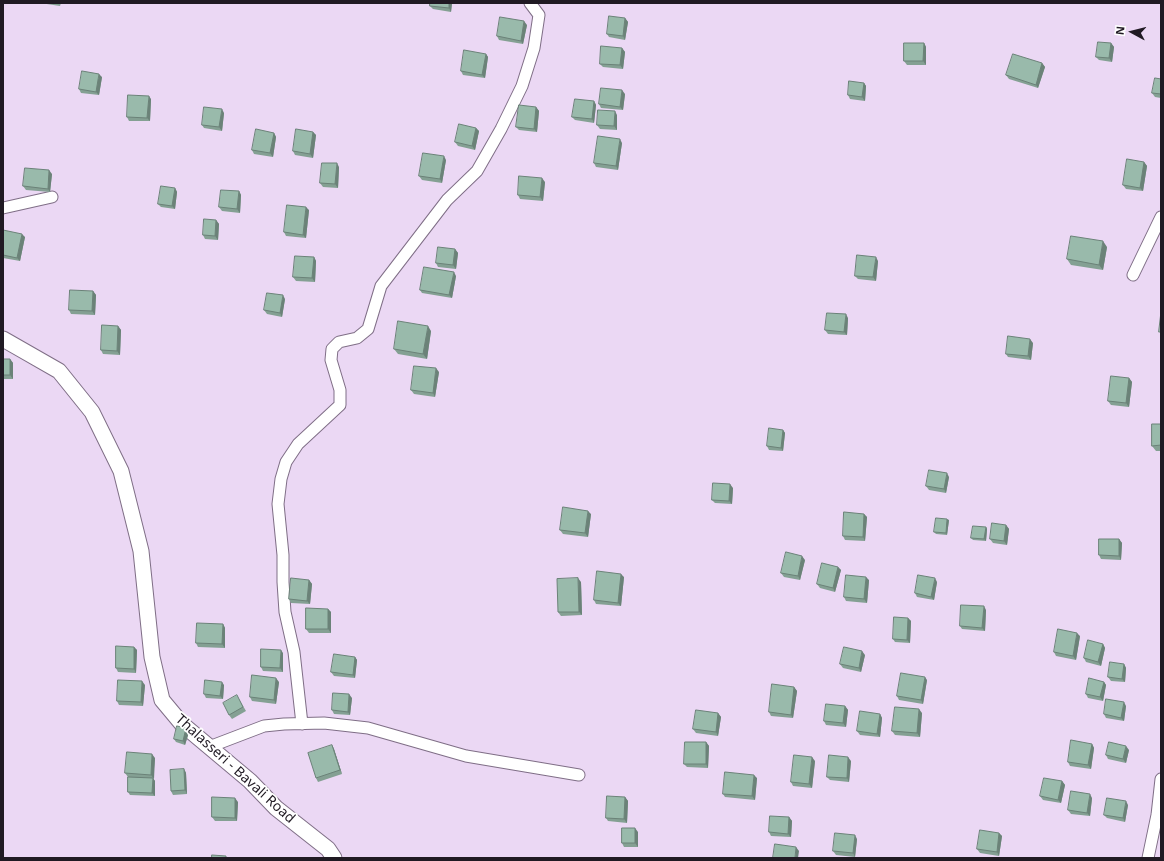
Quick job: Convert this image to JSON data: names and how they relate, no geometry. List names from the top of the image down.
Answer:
{
  "streets": {
    "main road": ["Thalasseri - Bavali Road"]
  },
  "north": "left"
}
